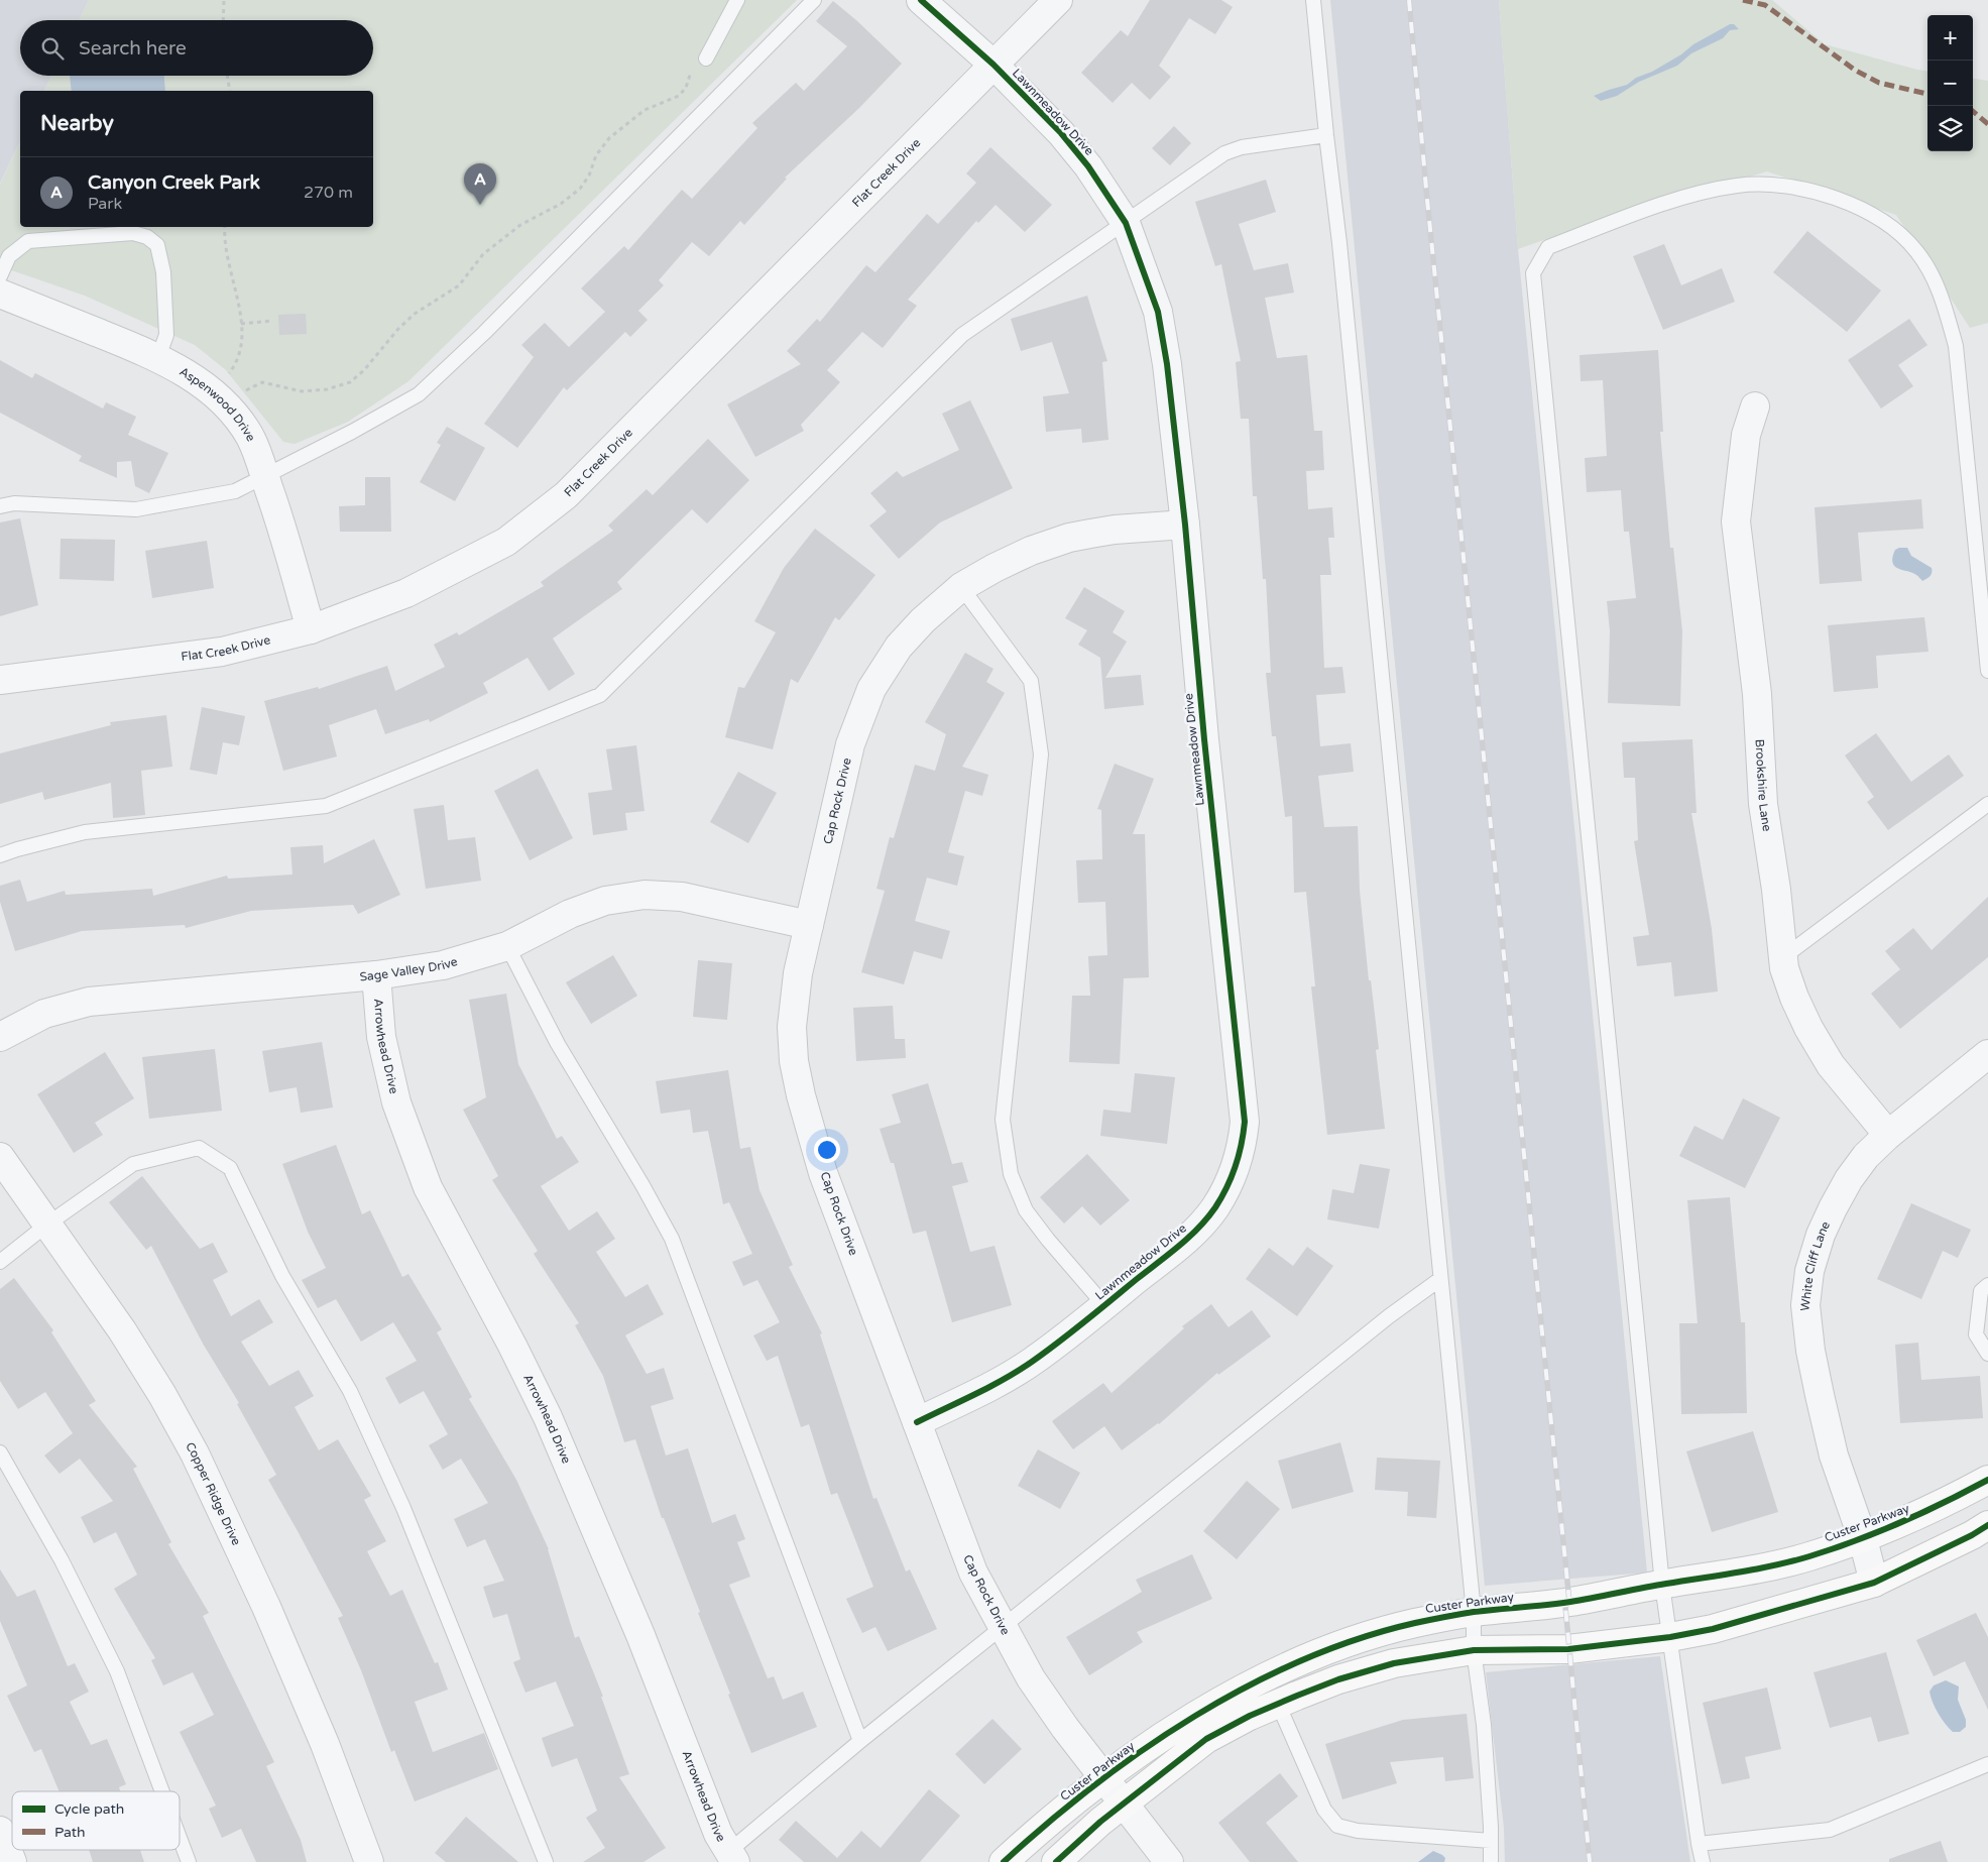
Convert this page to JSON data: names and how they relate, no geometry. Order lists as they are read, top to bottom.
{
  "streets": {
    "street": [
      "Lawnmeadow Drive",
      "Flat Creek Drive",
      "Aspenwood Drive",
      "Brookshire Lane",
      "Cap Rock Drive",
      "Sage Valley Drive",
      "Arrowhead Drive",
      "White Cliff Lane",
      "Copper Ridge Drive",
      "Custer Parkway"
    ]
  },
  "crossings": [
    ["Lawnmeadow Drive", "Flat Creek Drive"],
    ["Lawnmeadow Drive", "Cap Rock Drive"],
    ["Flat Creek Drive", "Aspenwood Drive"],
    ["Brookshire Lane", "White Cliff Lane"],
    ["Cap Rock Drive", "Sage Valley Drive"],
    ["Cap Rock Drive", "Custer Parkway"],
    ["Sage Valley Drive", "Arrowhead Drive"],
    ["White Cliff Lane", "Custer Parkway"]
  ],
  "legend": ["Cycle path", "Path"],
  "page": {
    "map_buttons": ["+", "−"],
    "search": "Search here",
    "heading": "Nearby",
    "list": [
      {
        "mark": "A",
        "name": "Canyon Creek Park",
        "note": "Park",
        "value": "270 m"
      }
    ],
    "pins": "A"
  }
}
